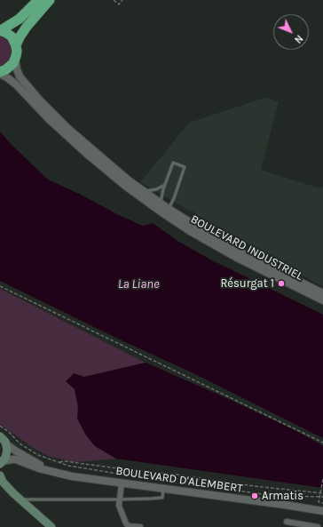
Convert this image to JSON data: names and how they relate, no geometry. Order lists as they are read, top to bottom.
{
  "streets": {
    "street": ["BOULEVARD INDUSTRIEL", "BOULEVARD D'ALEMBERT"]
  },
  "water": ["La Liane"],
  "places": ["Résurgat 1", "Armatis"],
  "north": "bottom right"
}
